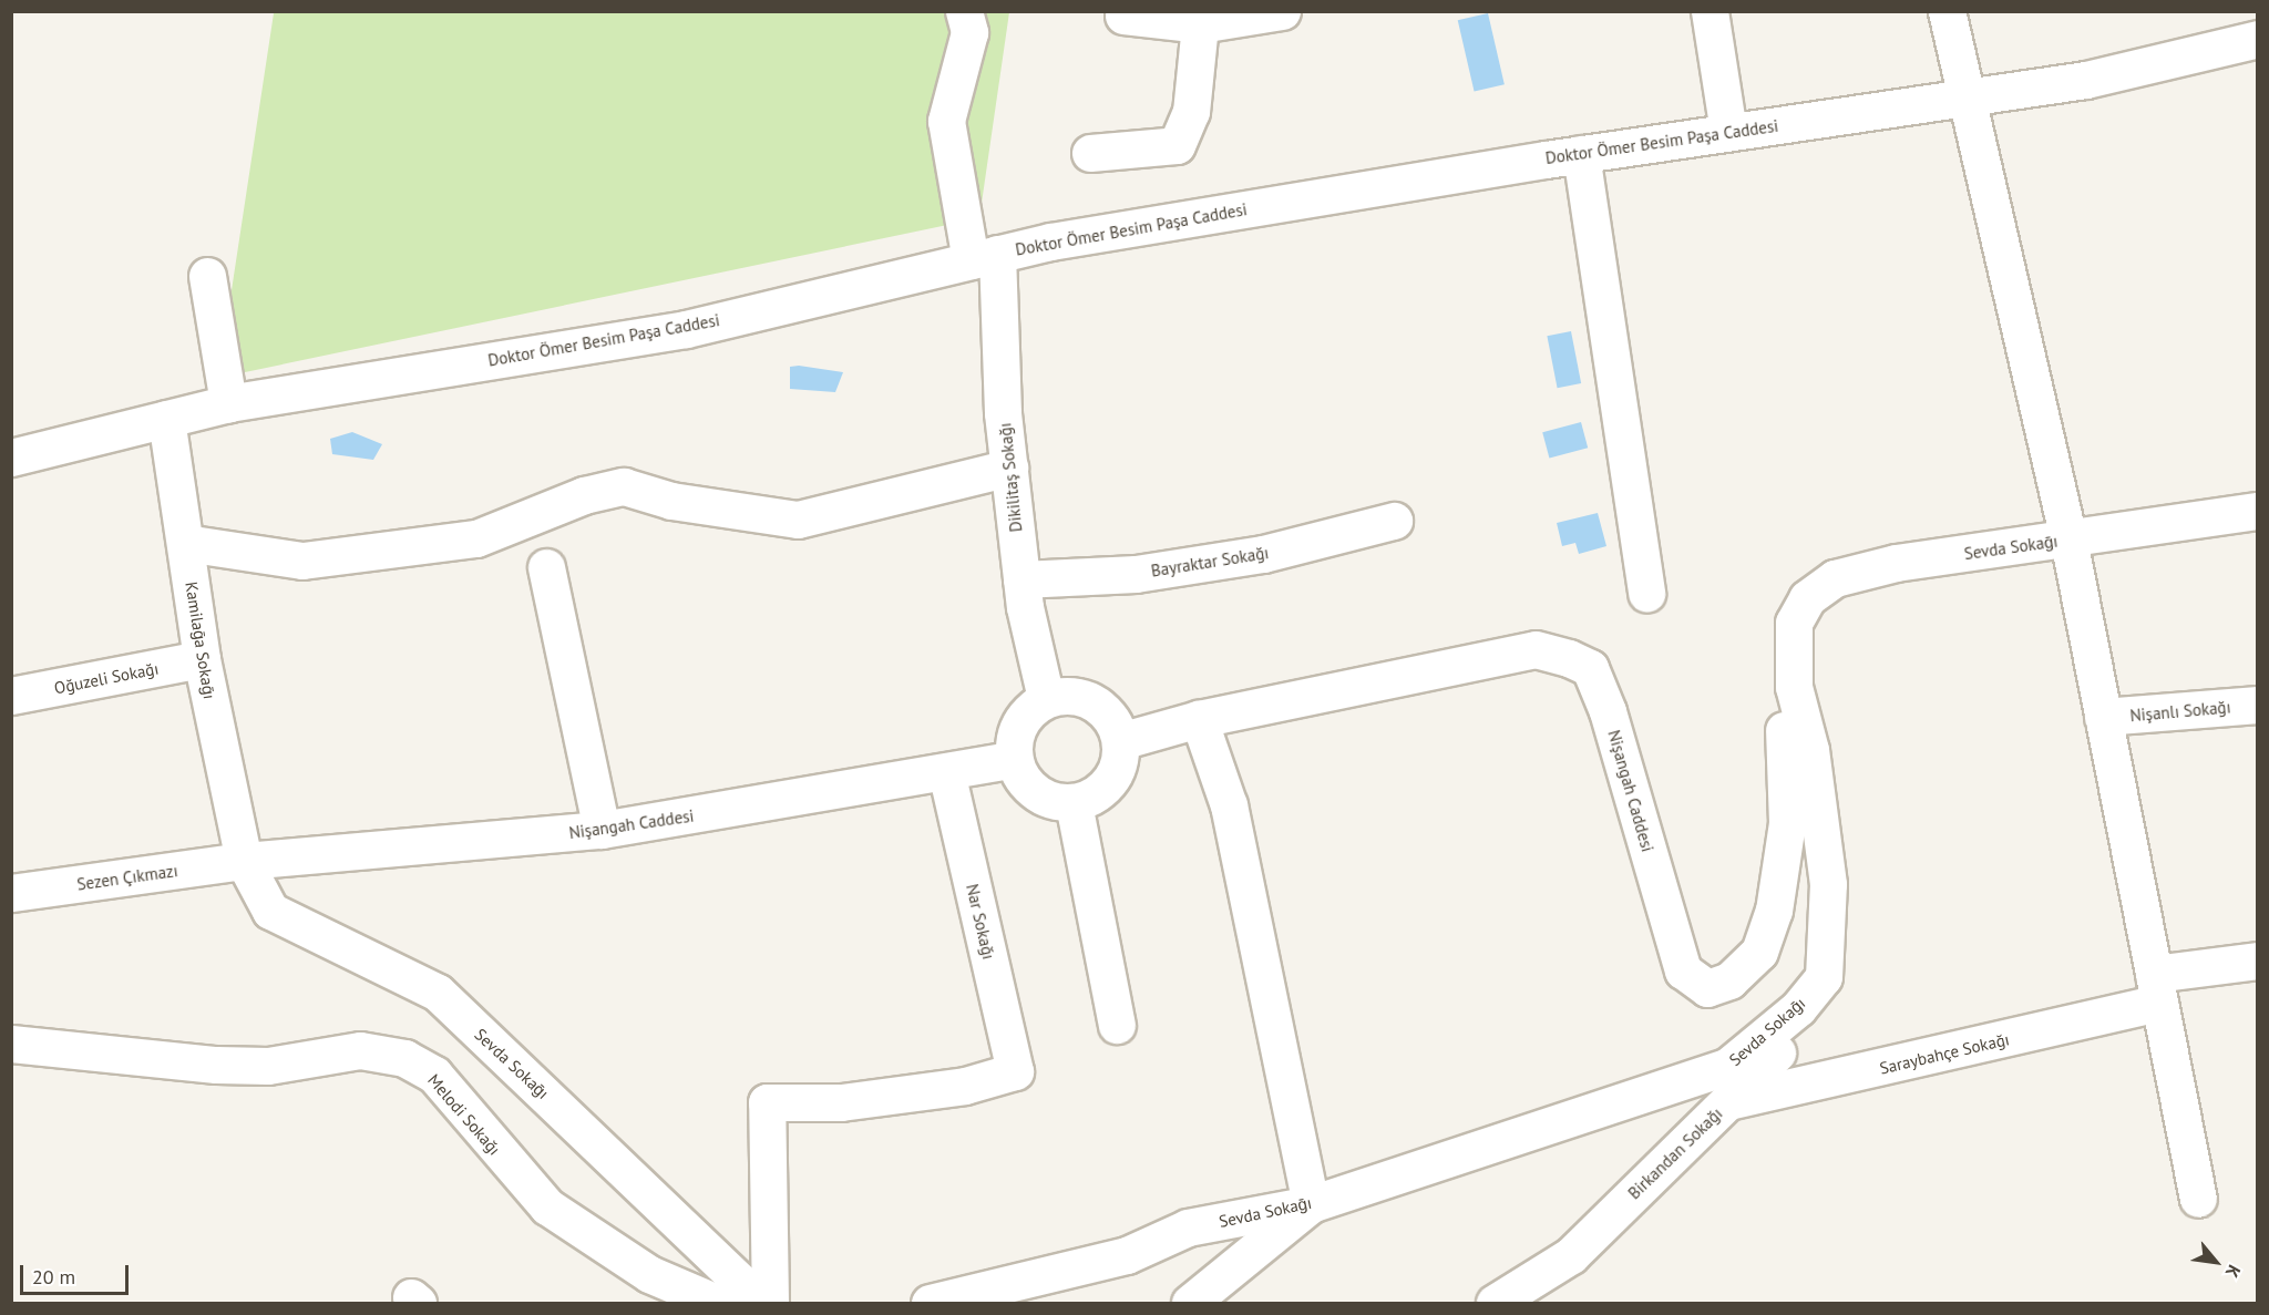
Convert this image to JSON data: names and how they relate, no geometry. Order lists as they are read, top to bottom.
{
  "streets": {
    "street": [
      "Doktor Ömer Besim Paşa Caddesi",
      "Dikilitaş Sokağı",
      "Sevda Sokaḡı",
      "Bayraktar Sokağı",
      "Kamilaḡa Sokaḡı",
      "Oğuzeli Sokağı",
      "Nişanlı Sokağı",
      "Nişangah Caddesi",
      "Sezen Çıkmazı",
      "Nar Sokağı",
      "Saraybahçe Sokağı",
      "Melodi Sokağı",
      "Birkandan Sokağı"
    ]
  },
  "crossings": [
    ["Doktor Ömer Besim Paşa Caddesi", "Dikilitaş Sokağı"],
    ["Doktor Ömer Besim Paşa Caddesi", "Kamilaḡa Sokaḡı"],
    ["Dikilitaş Sokağı", "Bayraktar Sokağı"],
    ["Dikilitaş Sokağı", "Nişangah Caddesi"],
    ["Sevda Sokaḡı", "Kamilaḡa Sokaḡı"],
    ["Sevda Sokaḡı", "Nişangah Caddesi"],
    ["Sevda Sokaḡı", "Sezen Çıkmazı"],
    ["Sevda Sokaḡı", "Birkandan Sokağı"],
    ["Kamilaḡa Sokaḡı", "Oğuzeli Sokağı"],
    ["Kamilaḡa Sokaḡı", "Nişangah Caddesi"],
    ["Kamilaḡa Sokaḡı", "Sezen Çıkmazı"],
    ["Nişangah Caddesi", "Sezen Çıkmazı"],
    ["Nişangah Caddesi", "Nar Sokağı"],
    ["Saraybahçe Sokağı", "Birkandan Sokağı"]
  ],
  "scale_bar": "20 m",
  "north": "bottom right"
}
